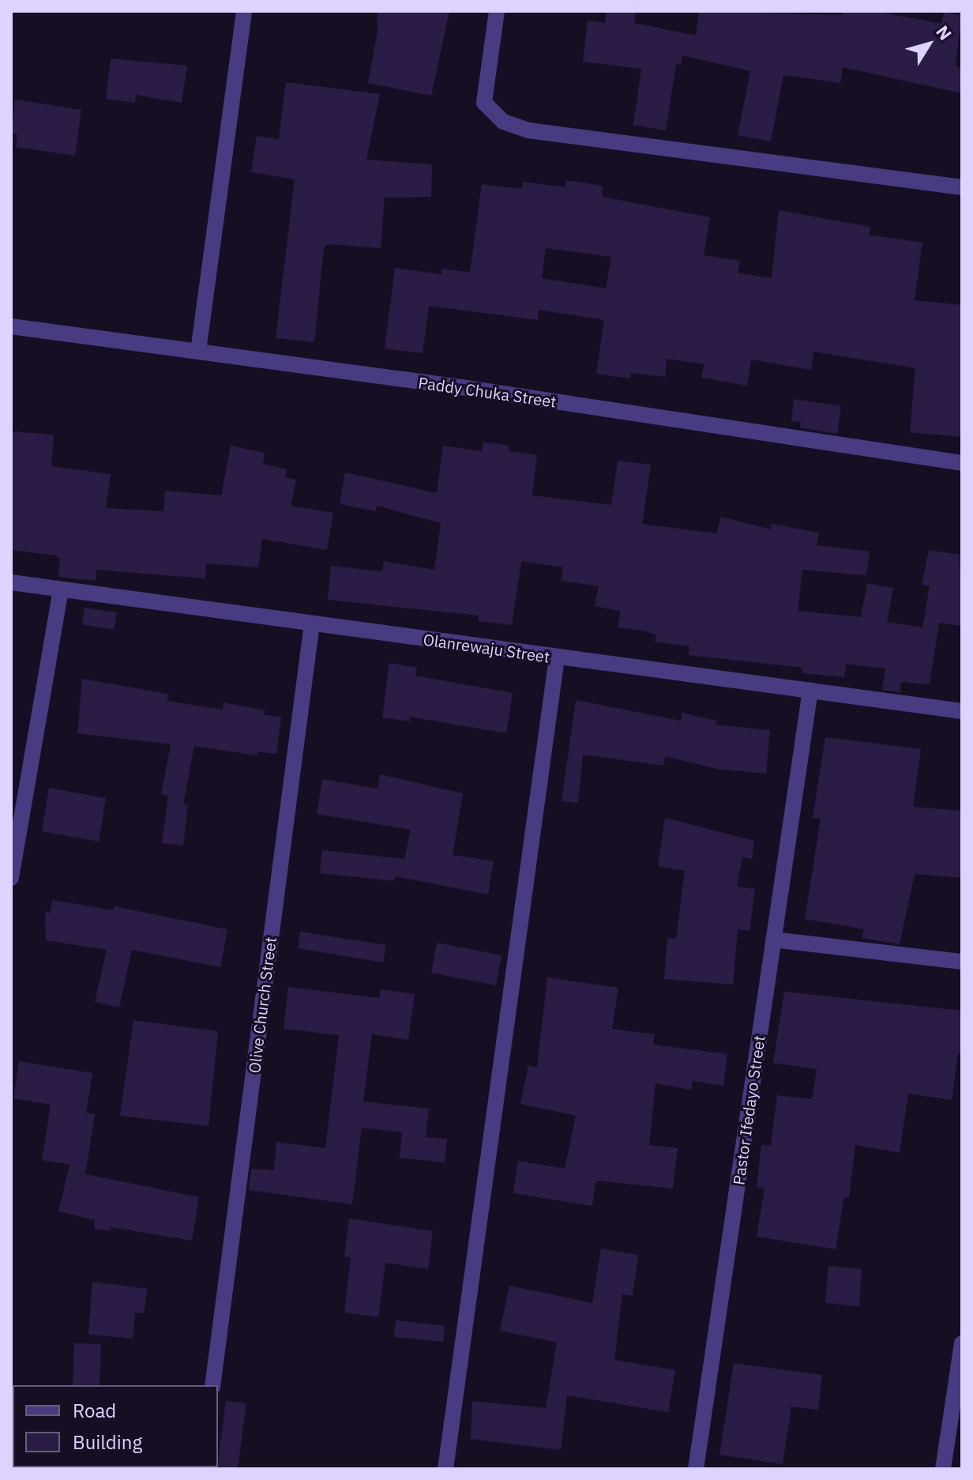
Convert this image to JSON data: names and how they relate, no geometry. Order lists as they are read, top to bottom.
{
  "streets": {
    "street": [
      "Paddy Chuka Street",
      "Olanrewaju Street",
      "Olive Church Street",
      "Pastor Ifedayo Street"
    ]
  },
  "crossings": [
    ["Olanrewaju Street", "Olive Church Street"],
    ["Olanrewaju Street", "Pastor Ifedayo Street"]
  ],
  "legend": ["Road", "Building"],
  "north": "top right"
}
